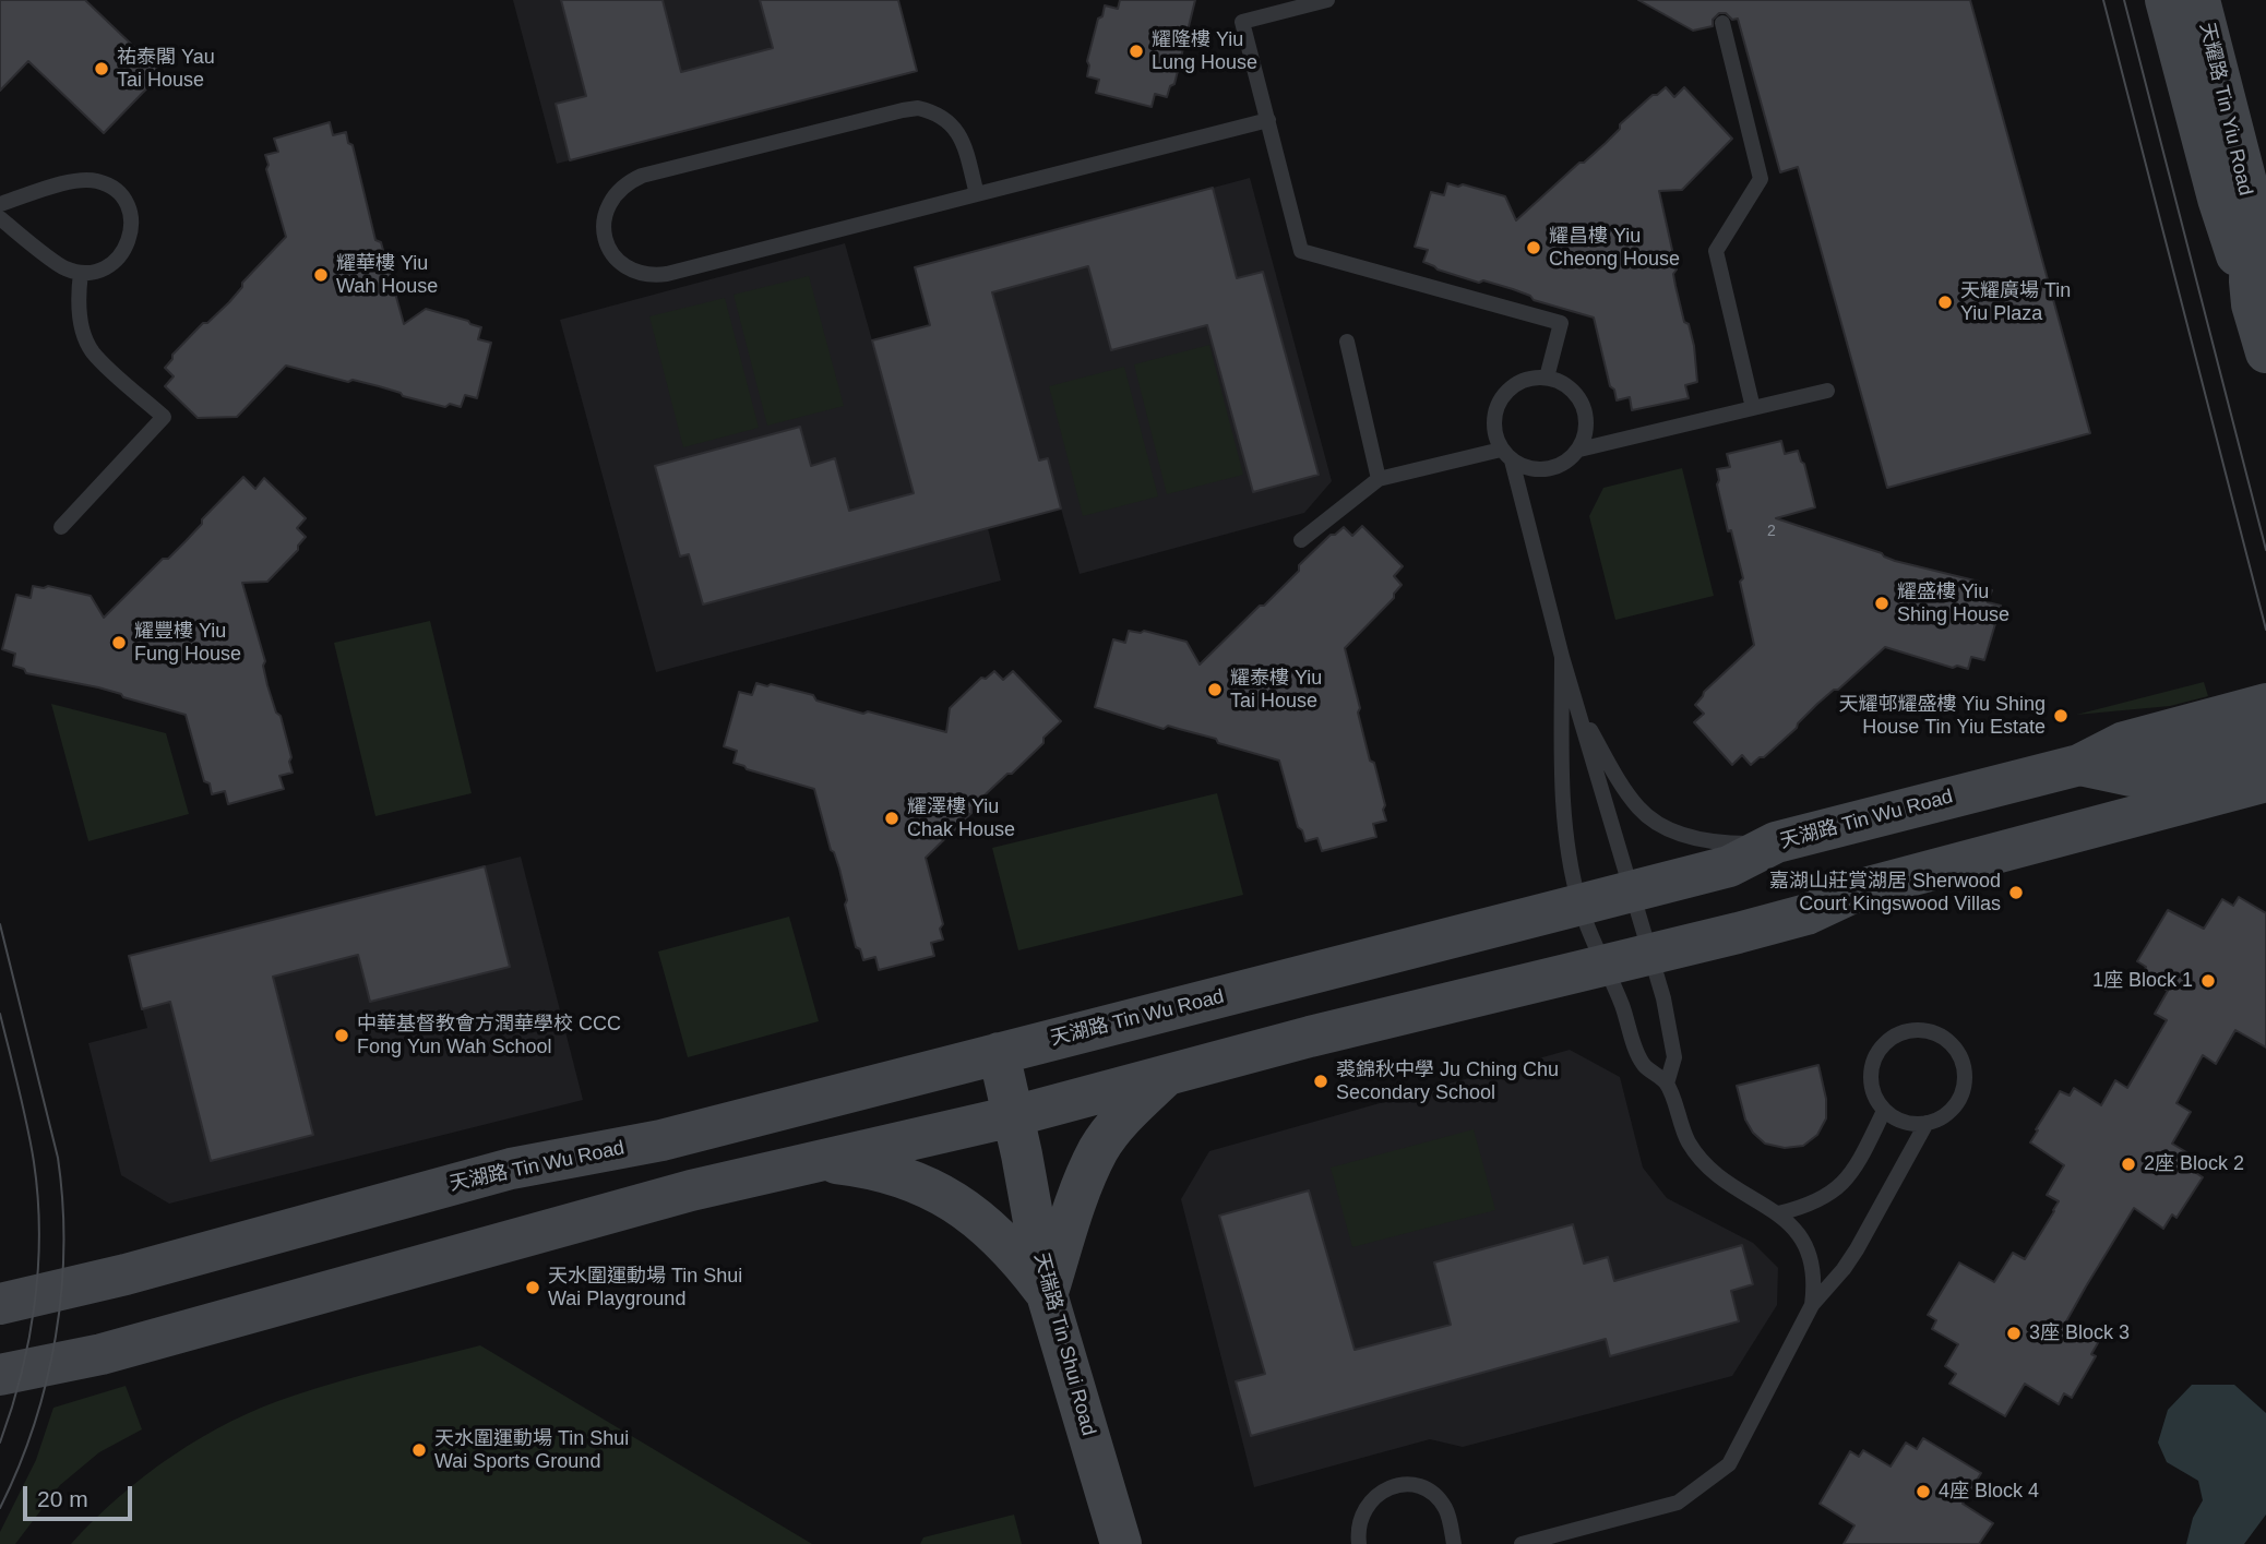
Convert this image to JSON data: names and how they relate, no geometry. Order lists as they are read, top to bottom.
{
  "streets": {
    "main road": ["天耀路 Tin Yiu Road", "天湖路 Tin Wu Road", "天瑞路 Tin Shui Road"]
  },
  "crossings": [
    ["天湖路 Tin Wu Road", "天瑞路 Tin Shui Road"]
  ],
  "places": [
    "耀隆樓 Yiu Lung House",
    "祐泰閣 Yau Tai House",
    "耀昌樓 Yiu Cheong House",
    "耀華樓 Yiu Wah House",
    "天耀廣場 Tin Yiu Plaza",
    "耀盛樓 Yiu Shing House",
    "耀豐樓 Yiu Fung House",
    "耀泰樓 Yiu Tai House",
    "天耀邨耀盛樓 Yiu Shing House Tin Yiu Estate",
    "耀澤樓 Yiu Chak House",
    "嘉湖山莊賞湖居 Sherwood Court Kingswood Villas",
    "1座 Block 1",
    "中華基督教會方潤華學校 CCC Fong Yun Wah School",
    "裘錦秋中學 Ju Ching Chu Secondary School",
    "2座 Block 2",
    "天水圍運動場 Tin Shui Wai Playground",
    "3座 Block 3",
    "天水圍運動場 Tin Shui Wai Sports Ground",
    "4座 Block 4"
  ],
  "house_numbers": ["2"],
  "scale_bar": "20 m"
}
